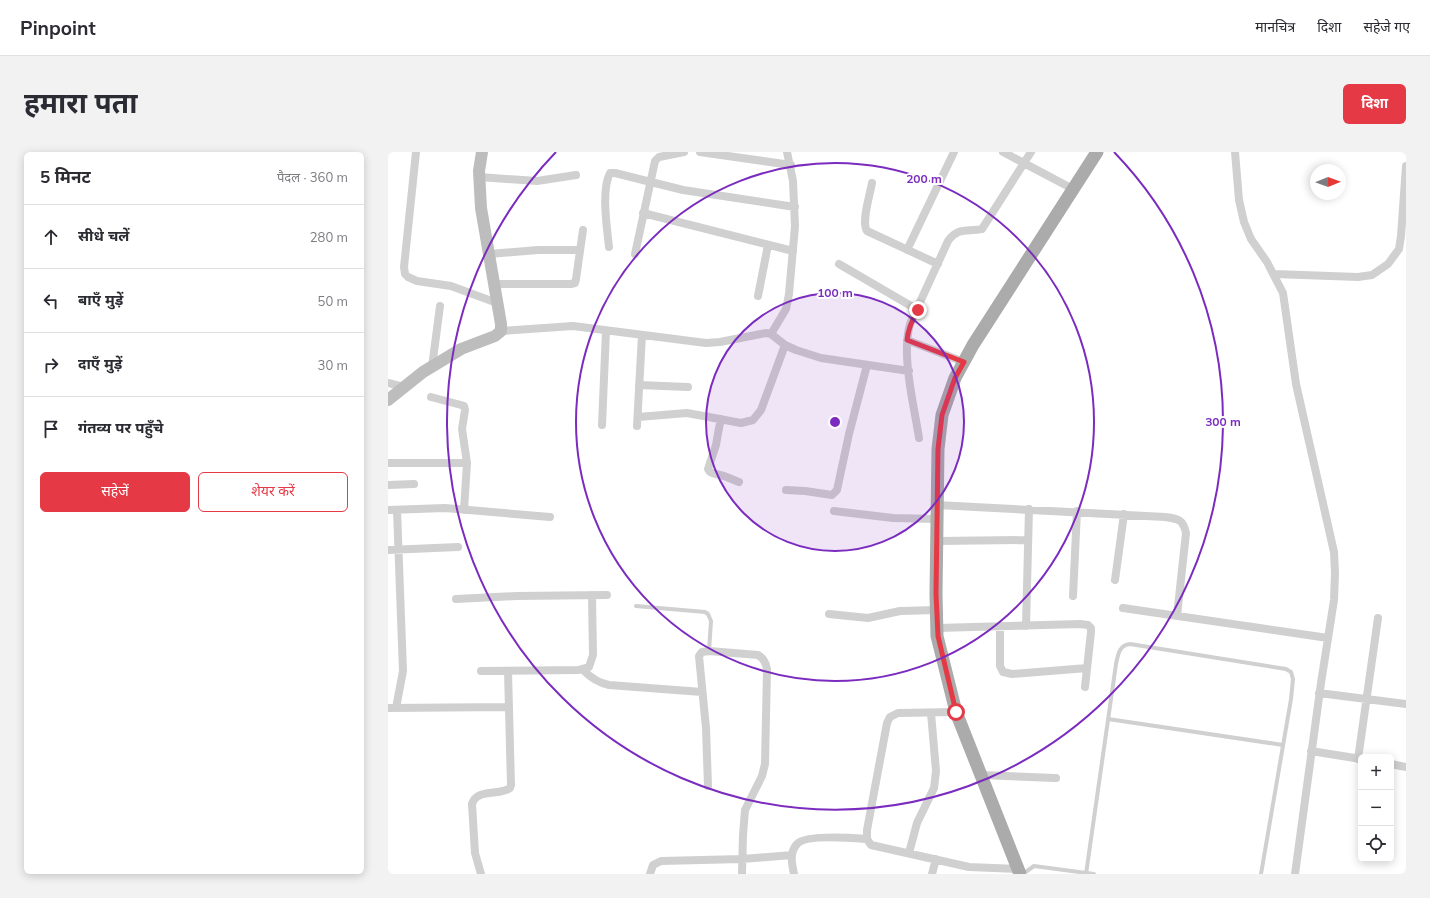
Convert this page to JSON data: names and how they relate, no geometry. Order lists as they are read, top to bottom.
{
  "north": "right",
  "page": {
    "header": "Pinpoint",
    "nav": ["मानचित्र", "दिशा", "सहेजे गए"],
    "buttons": [
      "दिशा",
      ["सहेजें", "शेयर करें"]
    ],
    "title": "हमारा पता",
    "heading": ["5 मिनट", "पैदल · 360 m"],
    "list": [
      ["सीधे चलें", "280 m"],
      ["बाएँ मुड़ें", "50 m"],
      ["दाएँ मुड़ें", "30 m"],
      "गंतव्य पर पहुँचे"
    ],
    "map_buttons": ["+", "−"]
  },
  "rings": ["200 m", "100 m", "300 m"]
}
